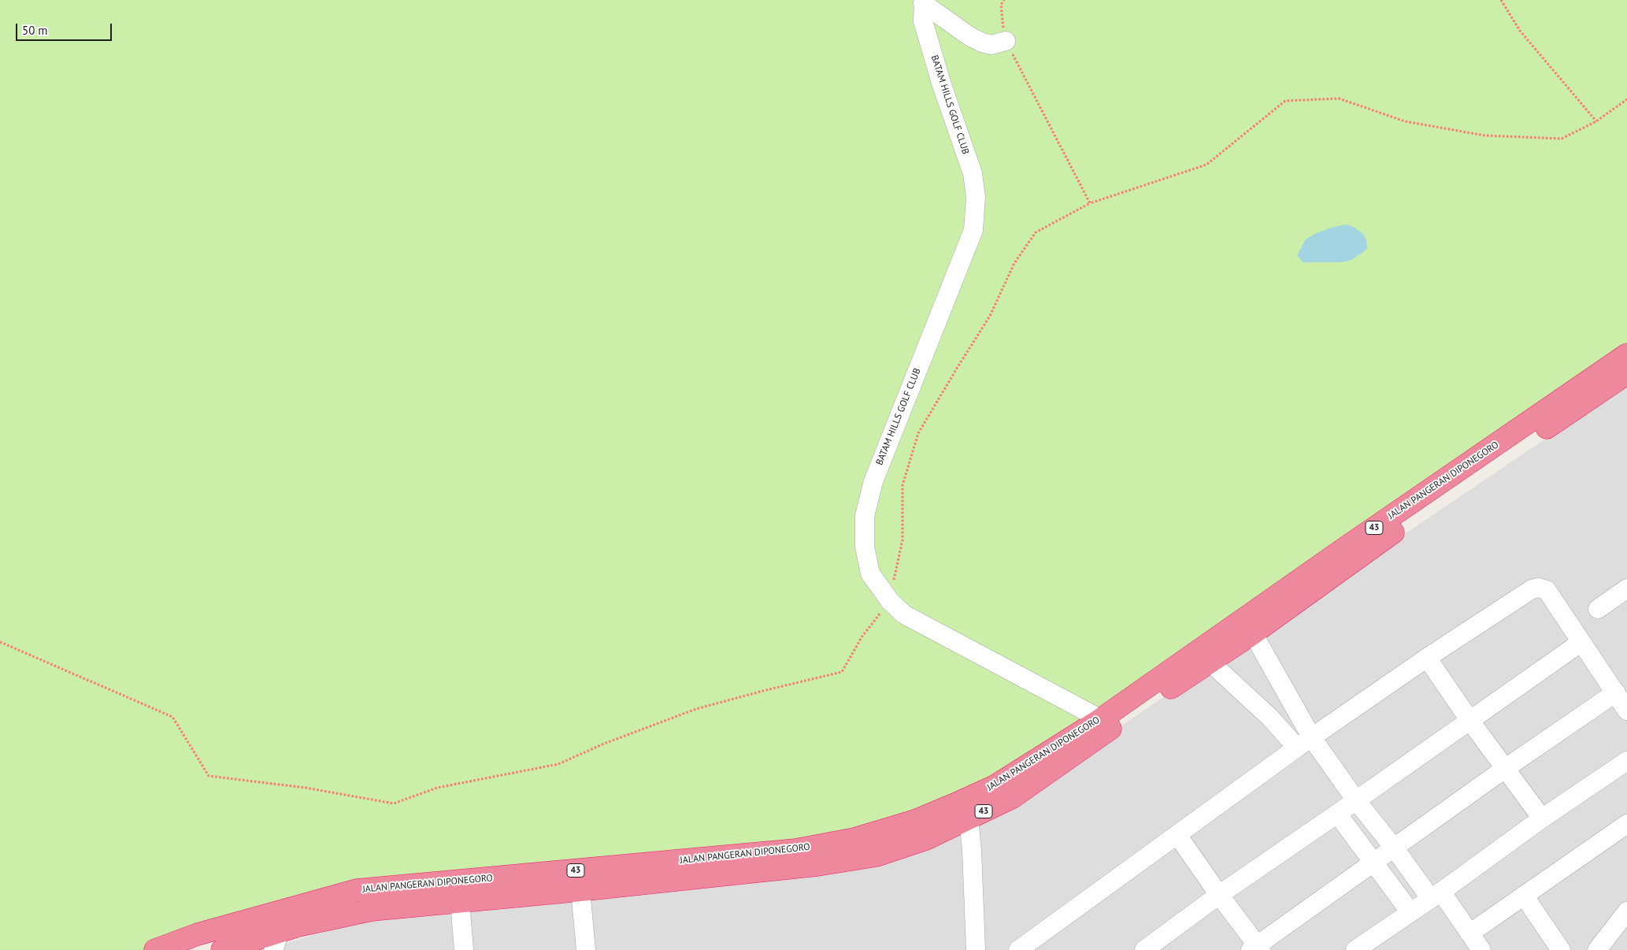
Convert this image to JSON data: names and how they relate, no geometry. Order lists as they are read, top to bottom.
{
  "streets": {
    "highway": ["JALAN PANGERAN DIPONEGORO", "43"],
    "street": ["BATAM HILLS GOLF CLUB"]
  },
  "crossings": [
    ["BATAM HILLS GOLF CLUB", "JALAN PANGERAN DIPONEGORO"]
  ],
  "scale_bar": "50 m"
}
